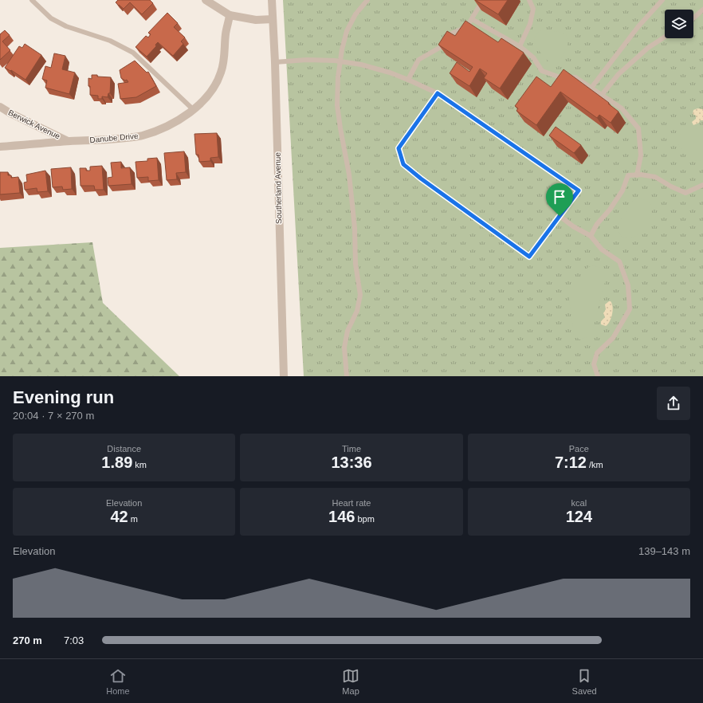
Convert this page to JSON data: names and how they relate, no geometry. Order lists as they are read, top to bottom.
{
  "streets": {
    "street": ["Berwick Avenue", "Danube Drive", "Southerland Avenue"]
  },
  "crossings": [
    ["Berwick Avenue", "Danube Drive"]
  ],
  "page": {
    "heading": ["Evening run", "20:04 · 7 × 270 m"],
    "stats": [
      ["Distance", "1.89 km"],
      ["Time", "13:36"],
      ["Pace", "7:12 /km"],
      ["Elevation", "42 m"],
      ["Heart rate", "146 bpm"],
      ["kcal", "124"]
    ],
    "chart": ["Elevation", "139–143 m"],
    "list": [
      {
        "name": "270 m",
        "note": "7:03"
      }
    ],
    "tabs": ["Home", "Map", "Saved"]
  }
}
